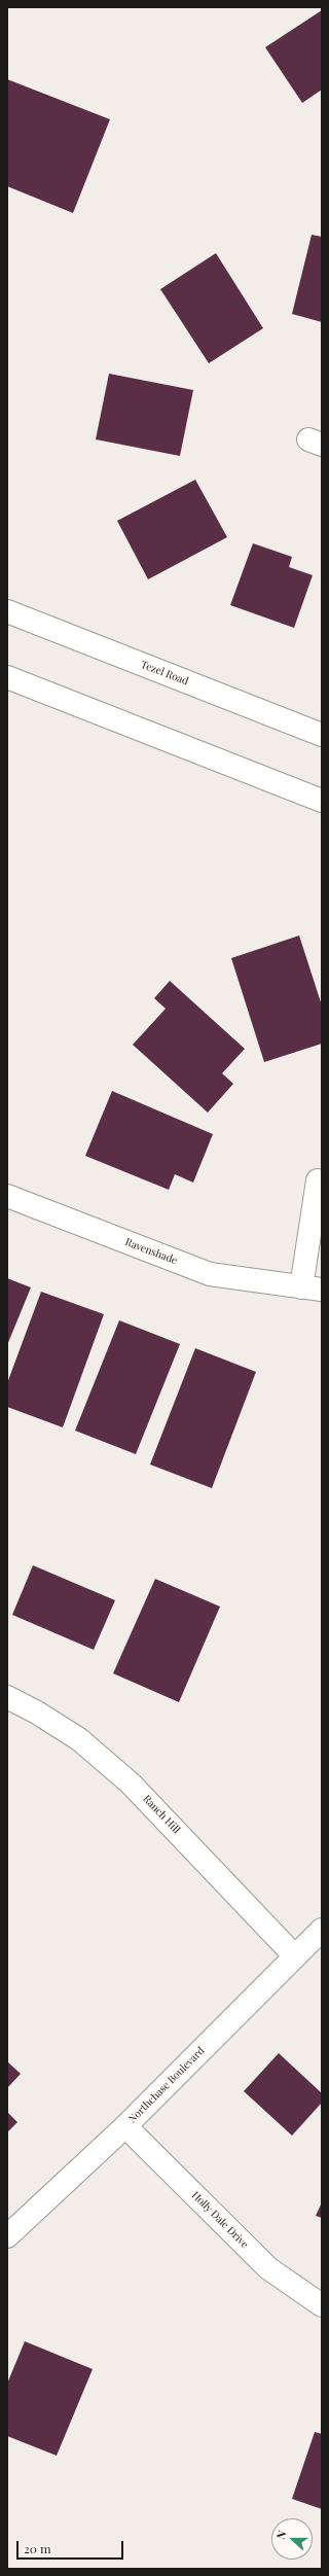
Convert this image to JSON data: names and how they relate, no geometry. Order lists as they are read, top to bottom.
{
  "streets": {
    "street": [
      "Tezel Road",
      "Ravenshade",
      "Ranch Hill",
      "Northchase Boulevard",
      "Holly Dale Drive"
    ]
  },
  "crossings": [
    ["Ranch Hill", "Northchase Boulevard"],
    ["Northchase Boulevard", "Holly Dale Drive"]
  ],
  "scale_bar": "20 m",
  "north": "left"
}
